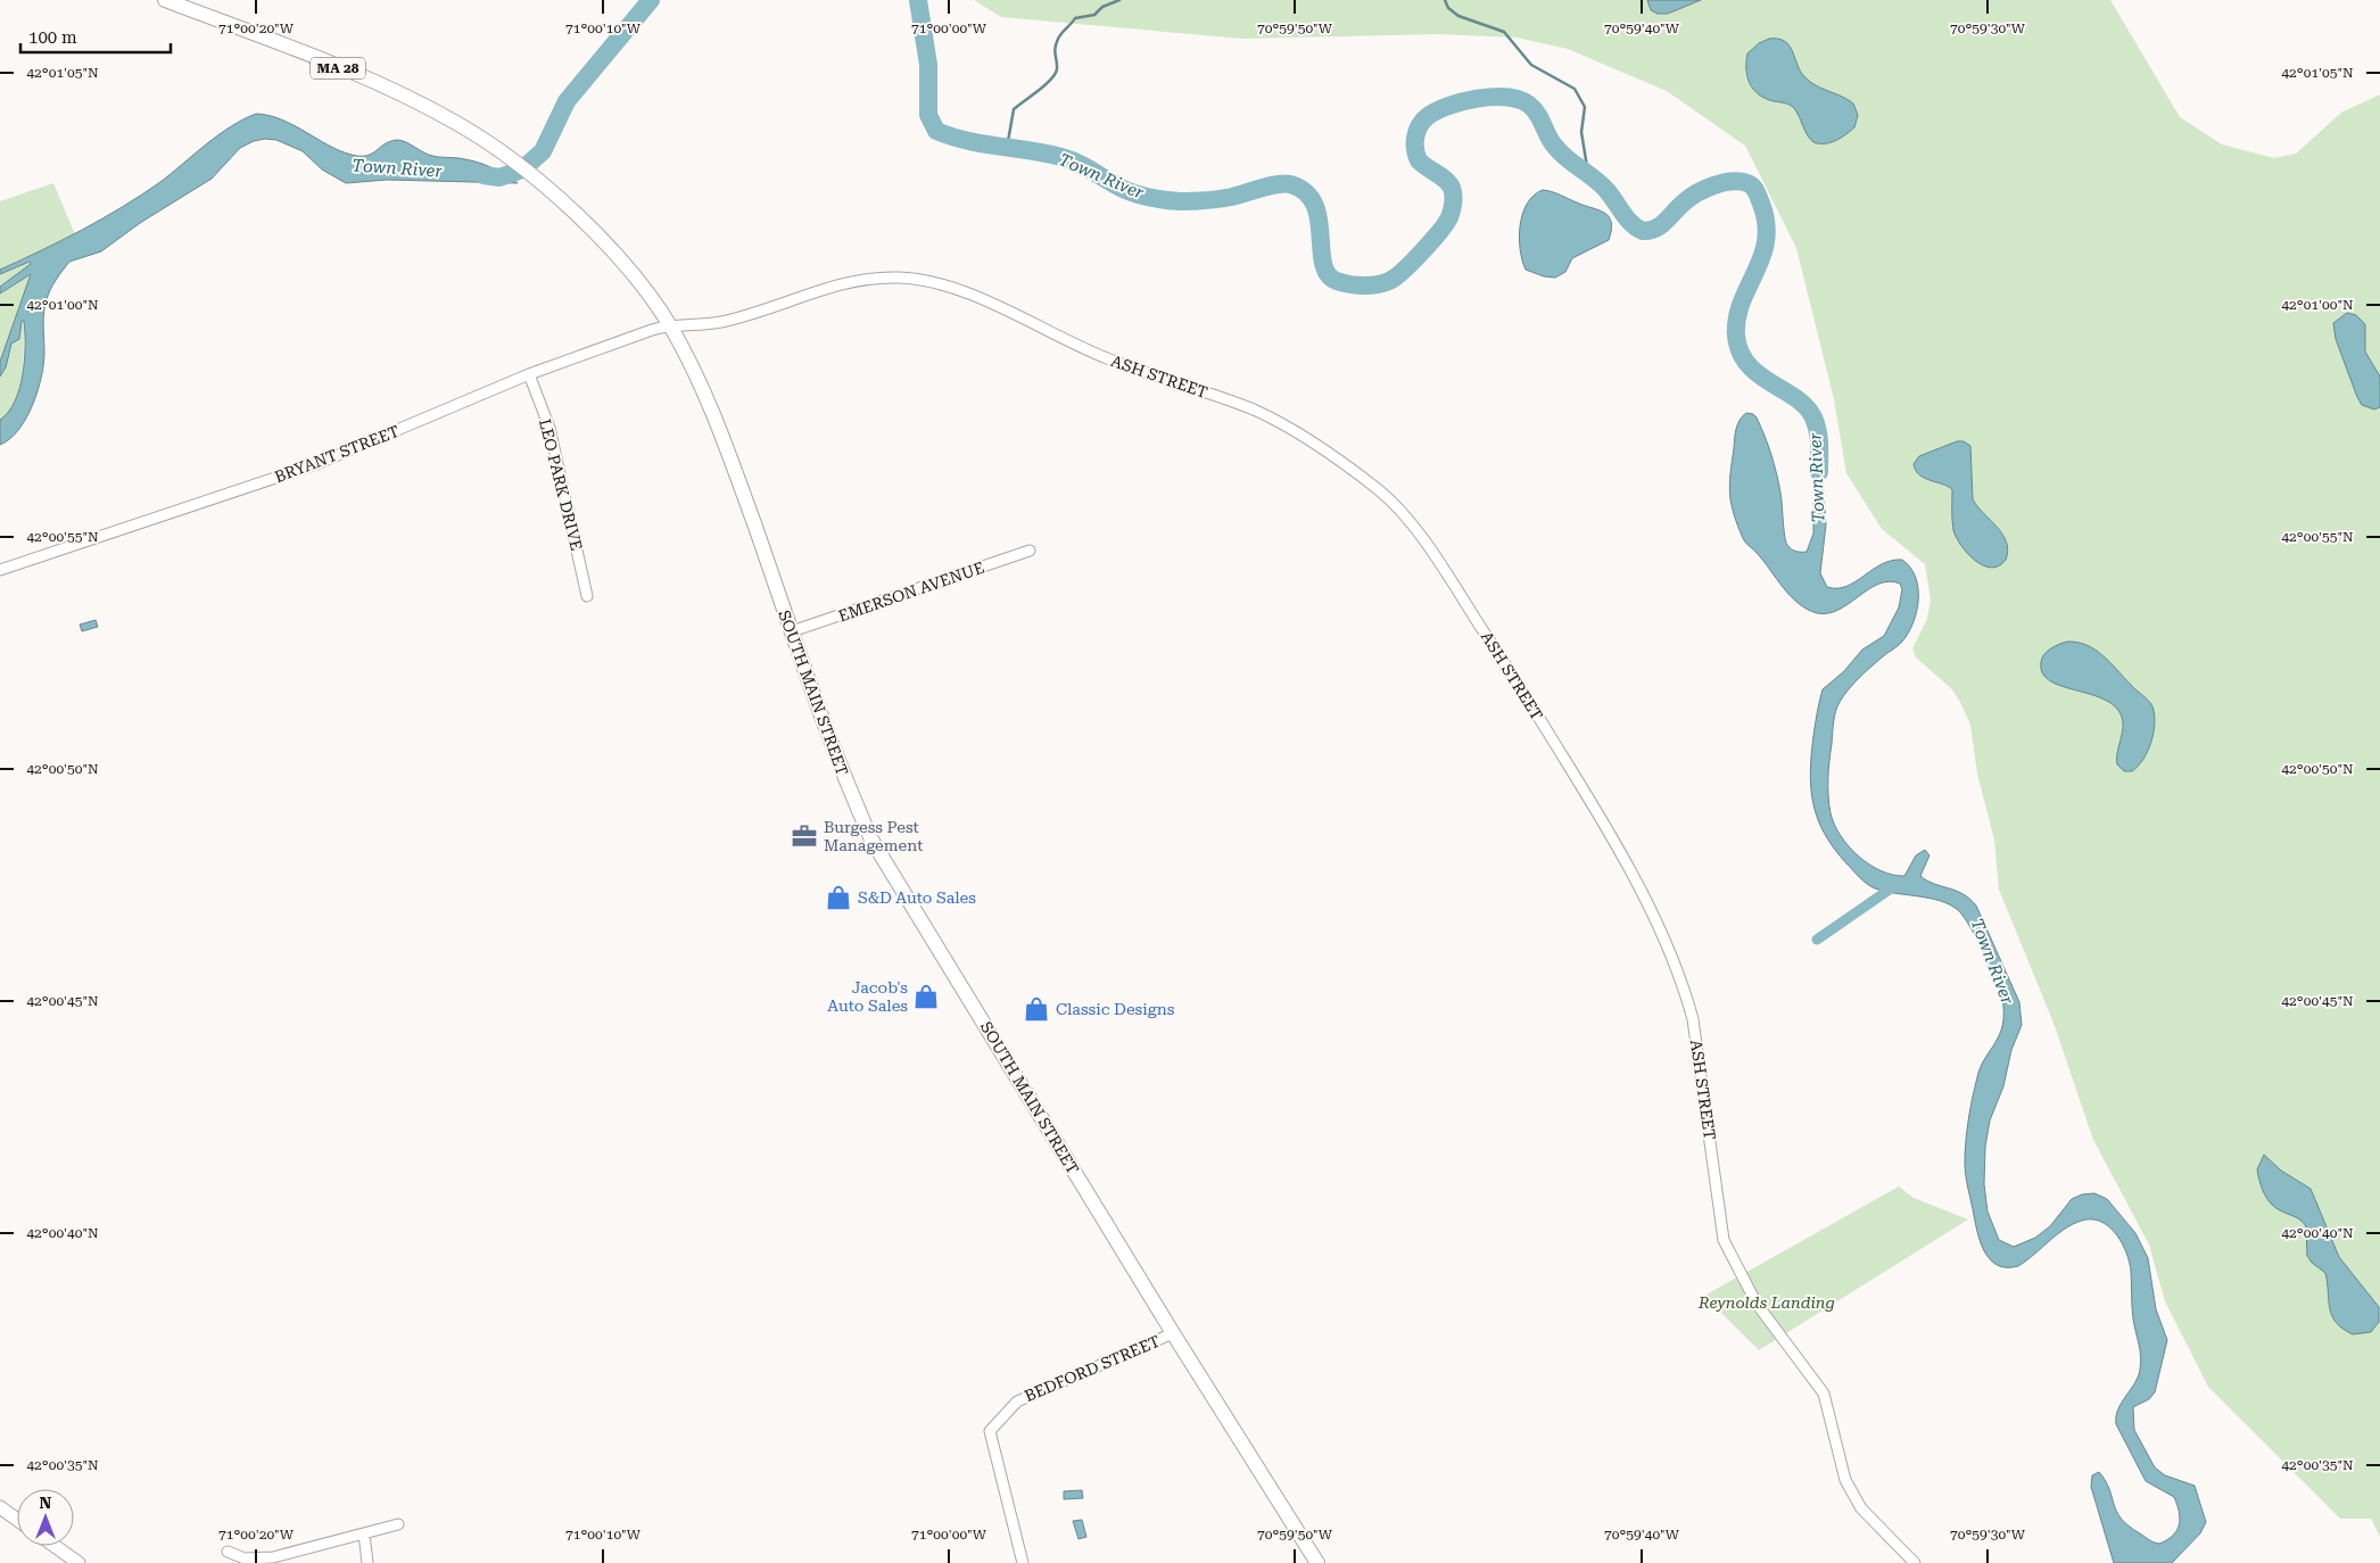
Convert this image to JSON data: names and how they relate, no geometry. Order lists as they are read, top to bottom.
{
  "streets": {
    "main road": ["MA 28", "SOUTH MAIN STREET"],
    "street": [
      "ASH STREET",
      "BRYANT STREET",
      "LEO PARK DRIVE",
      "EMERSON AVENUE",
      "BEDFORD STREET"
    ]
  },
  "crossings": [
    ["ASH STREET", "BRYANT STREET"],
    ["ASH STREET", "SOUTH MAIN STREET"],
    ["BRYANT STREET", "LEO PARK DRIVE"],
    ["BRYANT STREET", "SOUTH MAIN STREET"],
    ["EMERSON AVENUE", "SOUTH MAIN STREET"],
    ["SOUTH MAIN STREET", "BEDFORD STREET"]
  ],
  "water": ["Town River"],
  "parks": ["Reynolds Landing"],
  "places": {
    "office": ["Burgess Pest Management"],
    "shop": ["S&D Auto Sales", "Jacob's Auto Sales", "Classic Designs"]
  },
  "scale_bar": "100 m",
  "north": "top",
  "coordinates": [
    "71°00'20\"W",
    "71°00'10\"W",
    "71°00'00\"W",
    "70°59'50\"W",
    "70°59'40\"W",
    "70°59'30\"W",
    "42°01'05\"N",
    "42°01'00\"N",
    "42°00'55\"N",
    "42°00'50\"N",
    "42°00'45\"N",
    "42°00'40\"N",
    "42°00'35\"N"
  ]
}
